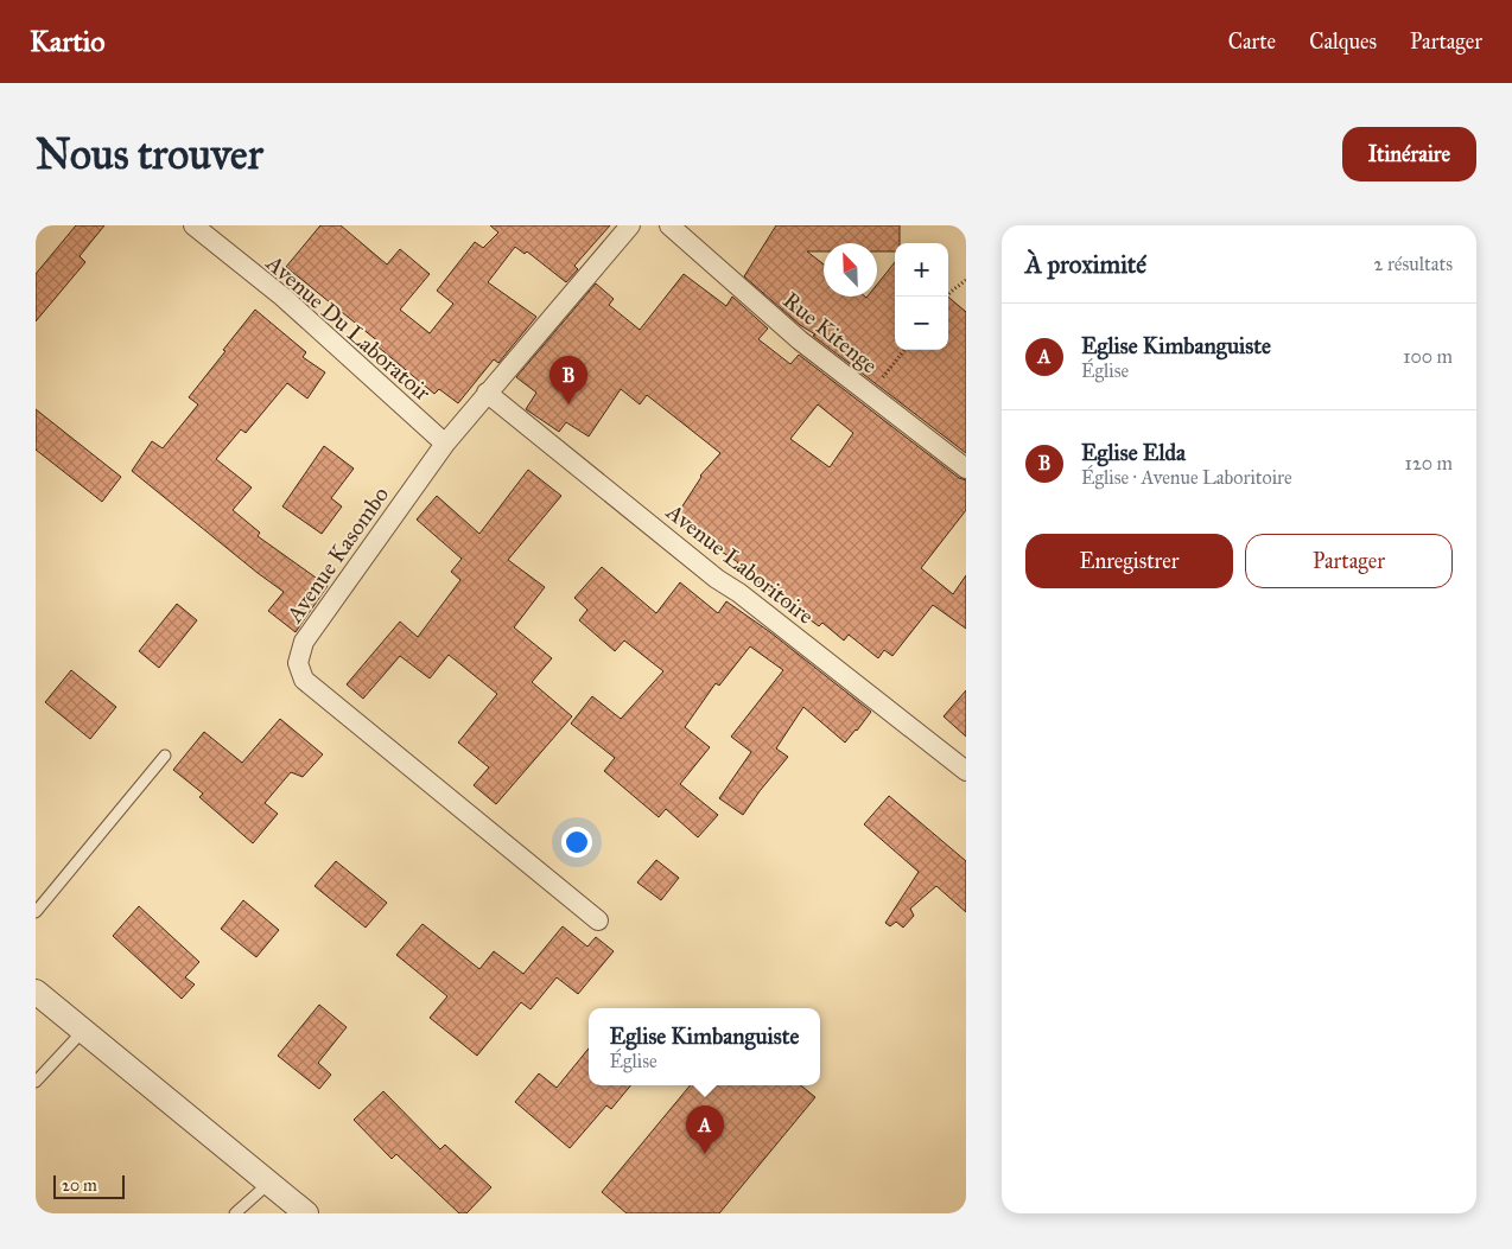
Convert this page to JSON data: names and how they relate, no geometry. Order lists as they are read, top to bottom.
{
  "streets": {
    "street": [
      "Avenue Du Laboratoir",
      "Rue Kitenge",
      "Avenue Kasombo",
      "Avenue Laboritoire"
    ]
  },
  "crossings": [
    ["Avenue Du Laboratoir", "Avenue Kasombo"],
    ["Avenue Kasombo", "Avenue Laboritoire"]
  ],
  "scale_bar": "20 m",
  "north": "top left",
  "page": {
    "header": "Kartio",
    "nav": ["Carte", "Calques", "Partager"],
    "buttons": [
      "Itinéraire",
      ["Enregistrer", "Partager"]
    ],
    "title": "Nous trouver",
    "heading": ["À proximité", "2 résultats"],
    "map_buttons": ["+", "−"],
    "list": [
      {
        "mark": "A",
        "name": "Eglise Kimbanguiste",
        "note": "Église",
        "value": "100 m"
      },
      {
        "mark": "B",
        "name": "Eglise Elda",
        "note": "Église · Avenue Laboritoire",
        "value": "120 m"
      }
    ],
    "pins": ["B", "A"],
    "popup": ["Eglise Kimbanguiste", "Église"],
    "scale": "20 m"
  }
}
